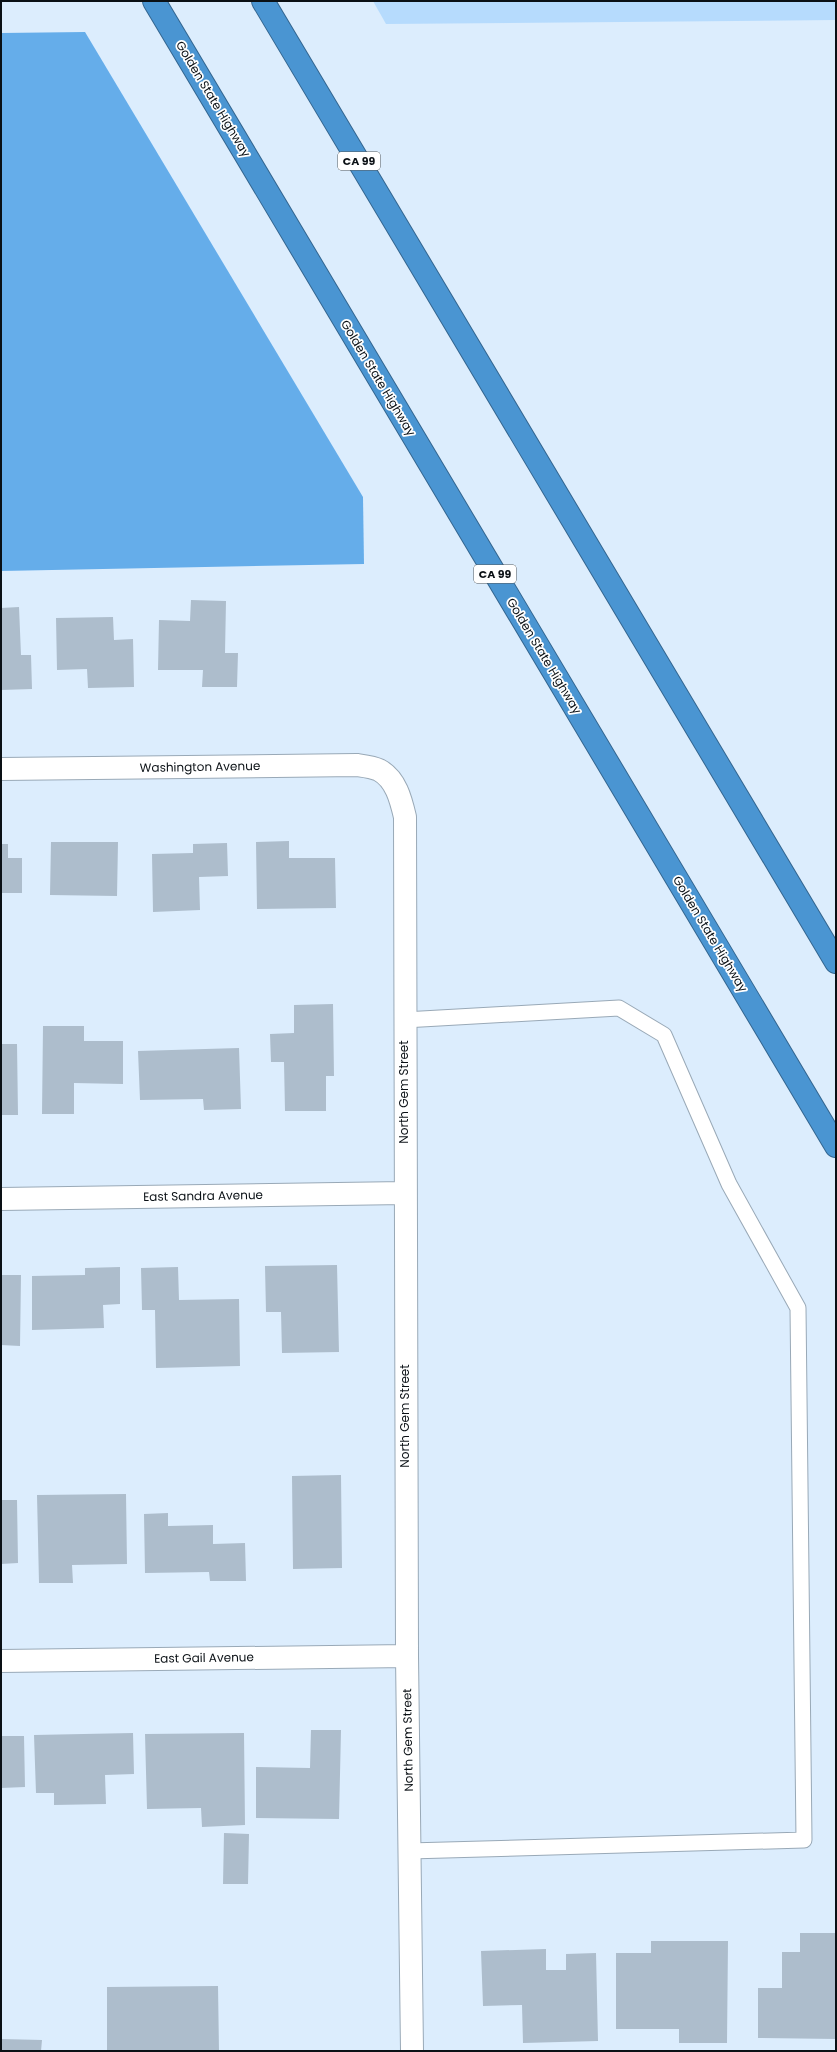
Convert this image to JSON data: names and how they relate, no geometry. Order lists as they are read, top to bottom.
{
  "streets": {
    "highway": ["Golden State Highway", "CA 99"],
    "street": [
      "Washington Avenue",
      "North Gem Street",
      "East Sandra Avenue",
      "East Gail Avenue"
    ]
  },
  "crossings": [
    ["Washington Avenue", "North Gem Street"],
    ["North Gem Street", "East Sandra Avenue"],
    ["North Gem Street", "East Gail Avenue"]
  ]
}
